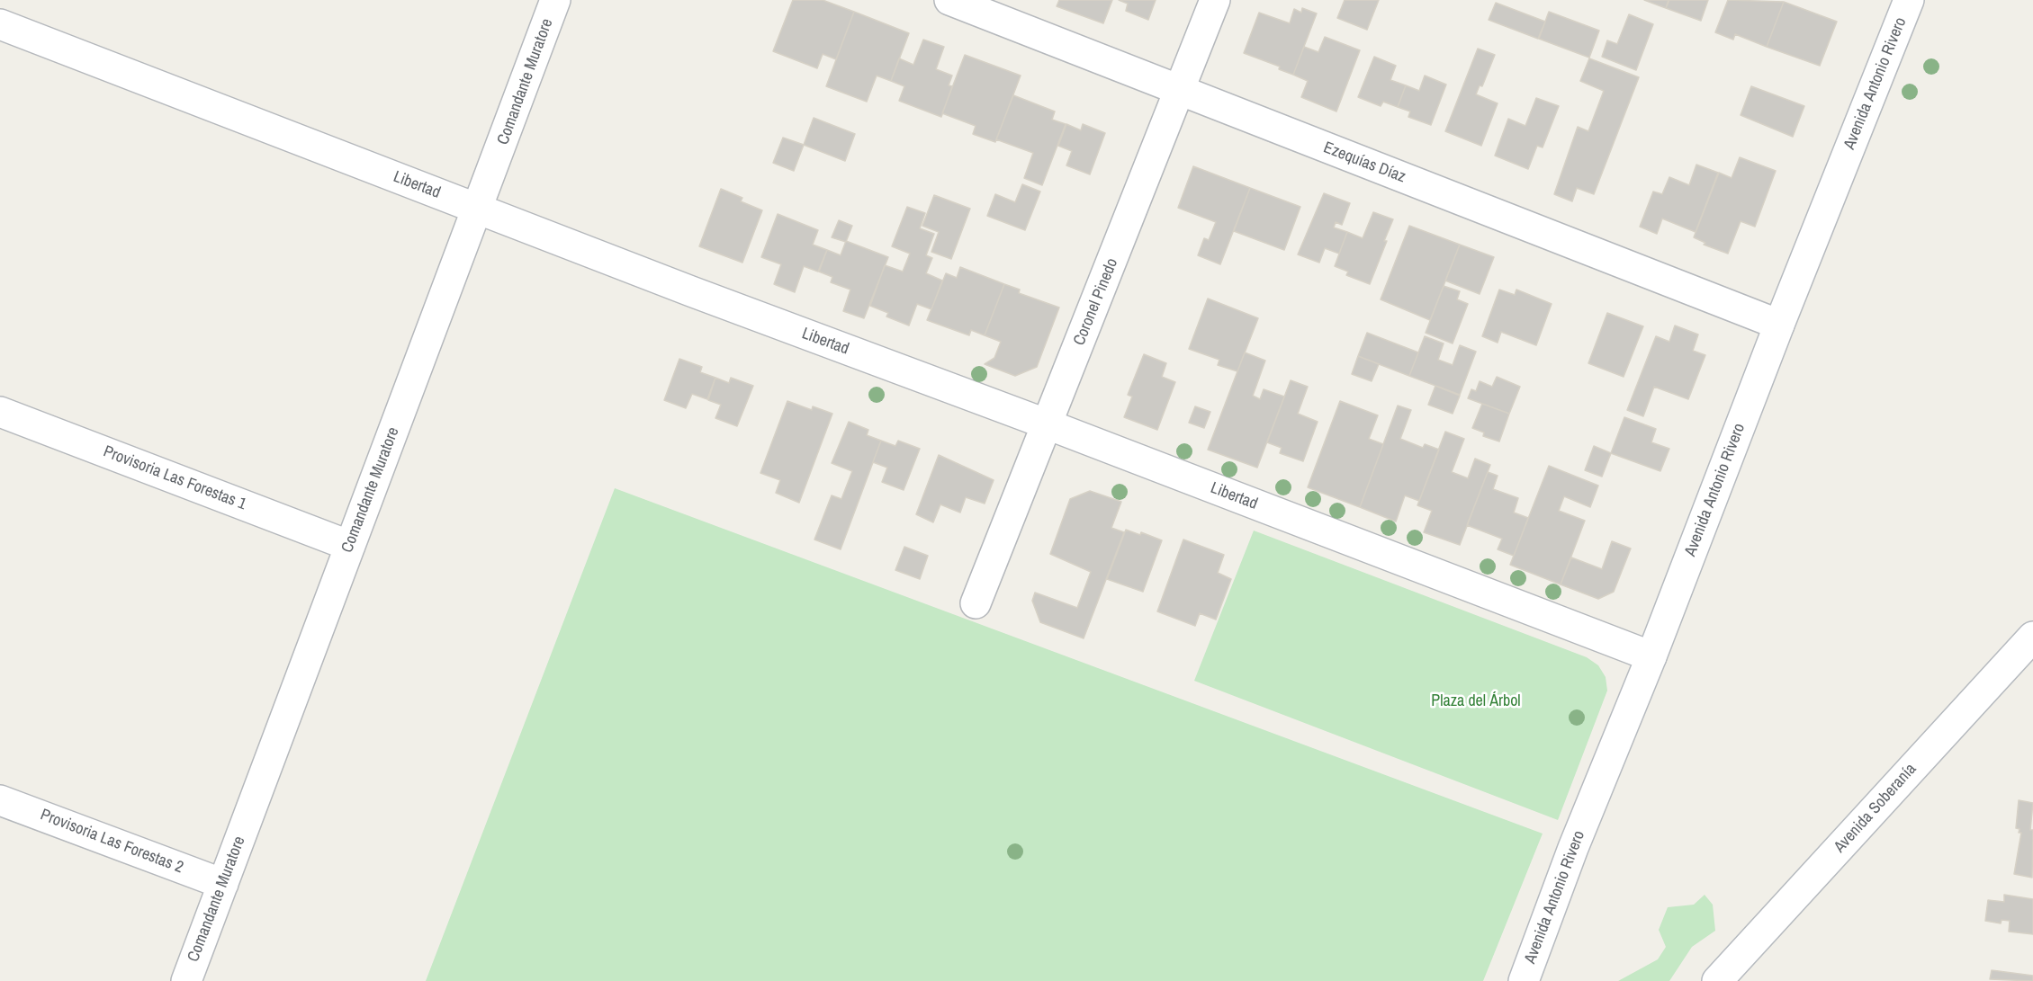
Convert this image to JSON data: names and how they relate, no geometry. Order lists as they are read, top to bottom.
{
  "streets": {
    "street": [
      "Comandante Muratore",
      "Avenida Antonio Rivero",
      "Ezequías Díaz",
      "Libertad",
      "Coronel Pinedo",
      "Provisoria Las Forestas 1",
      "Avenida Soberanía",
      "Provisoria Las Forestas 2"
    ]
  },
  "crossings": [
    ["Comandante Muratore", "Libertad"],
    ["Comandante Muratore", "Provisoria Las Forestas 1"],
    ["Comandante Muratore", "Provisoria Las Forestas 2"],
    ["Avenida Antonio Rivero", "Ezequías Díaz"],
    ["Avenida Antonio Rivero", "Libertad"],
    ["Ezequías Díaz", "Coronel Pinedo"],
    ["Libertad", "Coronel Pinedo"]
  ],
  "parks": ["Plaza del Árbol"]
}
